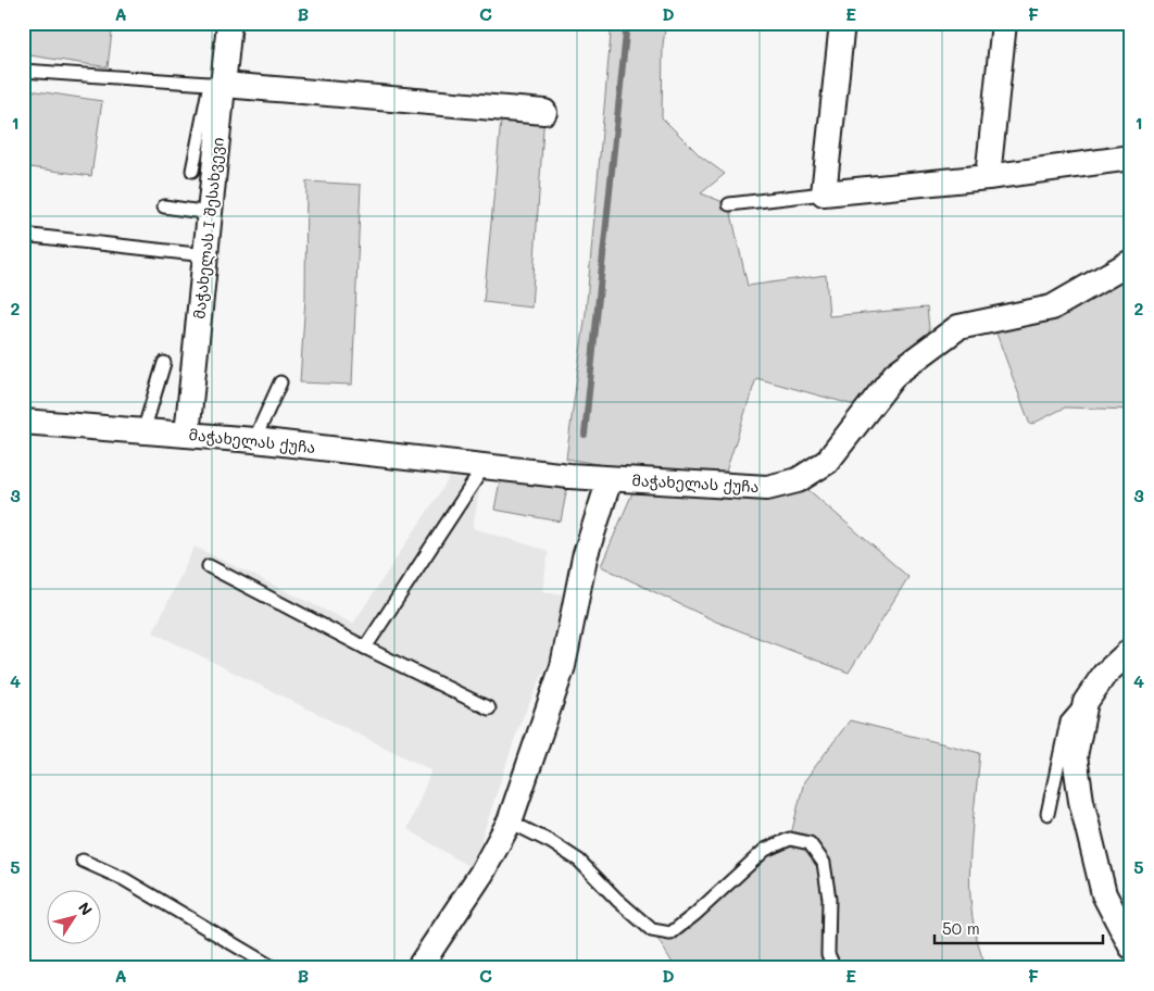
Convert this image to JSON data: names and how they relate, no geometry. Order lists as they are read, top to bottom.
{
  "streets": {
    "street": ["მაჭახელას I შესახვევი", "მაჭახელას ქუჩა"]
  },
  "crossings": [
    ["მაჭახელას I შესახვევი", "მაჭახელას ქუჩა"]
  ],
  "scale_bar": "50 m",
  "north": "top right",
  "grid": {
    "columns": [
      "A",
      "B",
      "C",
      "D",
      "E",
      "F"
    ],
    "rows": [
      "1",
      "2",
      "3",
      "4",
      "5"
    ]
  }
}
